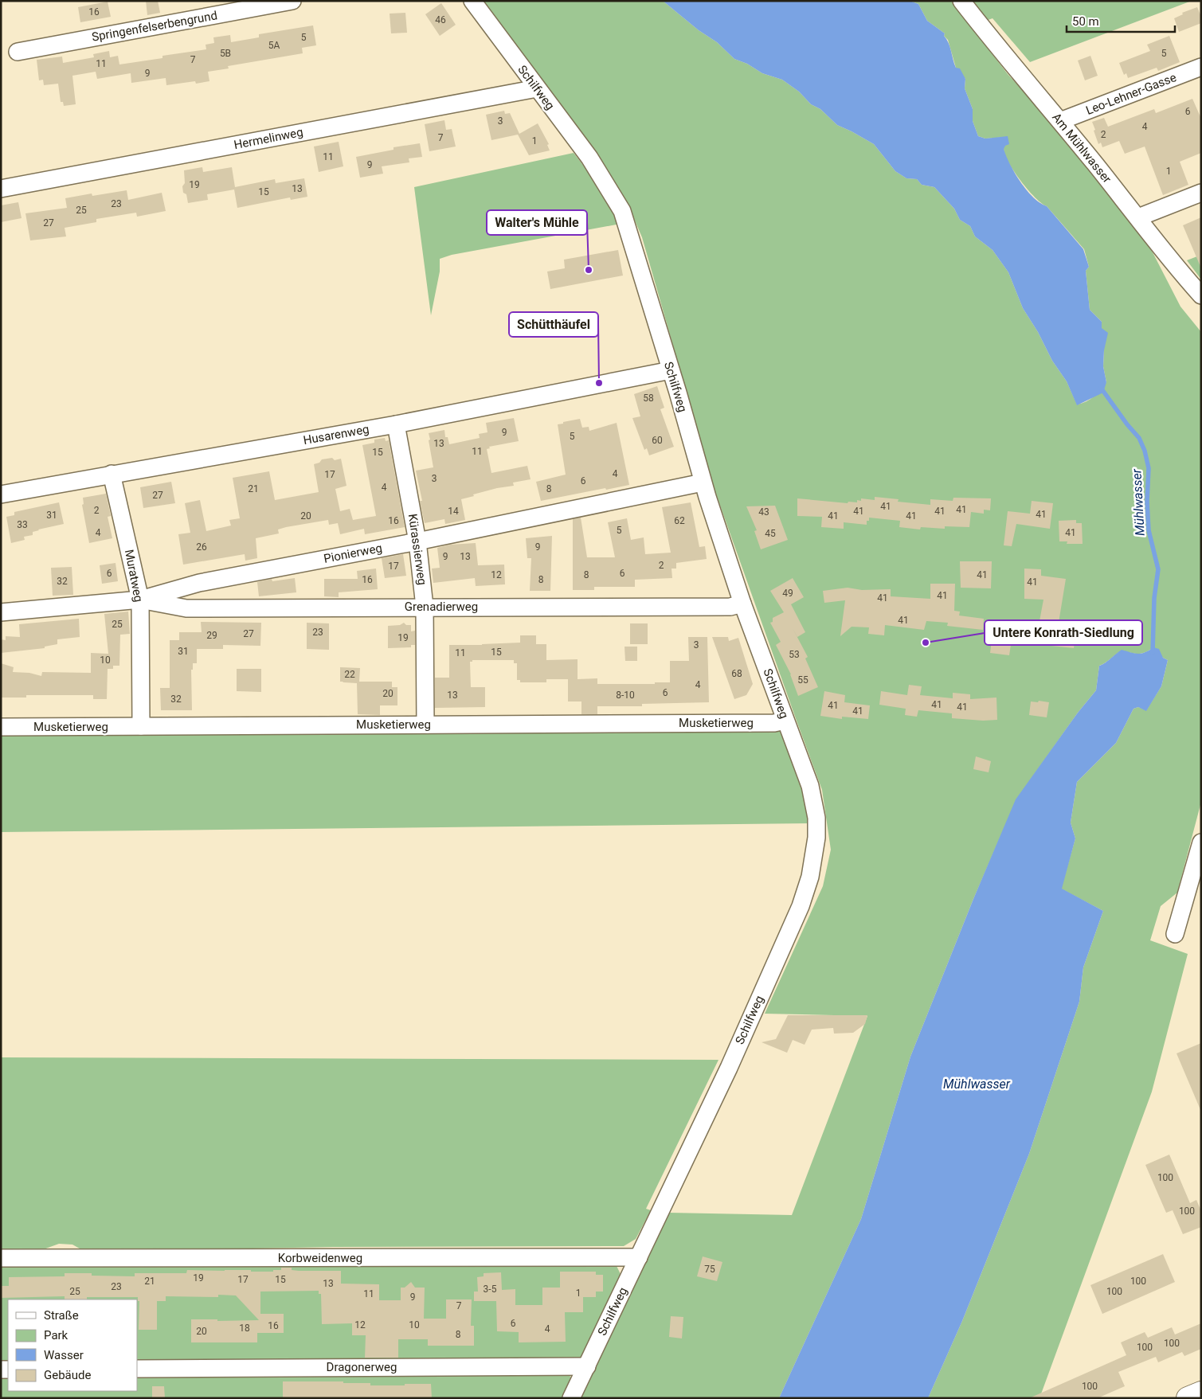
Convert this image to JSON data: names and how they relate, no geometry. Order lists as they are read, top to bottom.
{
  "streets": {
    "street": [
      "Springenfelserbengrund",
      "Schilfweg",
      "Leo-Lehner-Gasse",
      "Hermelinweg",
      "Am Mühlwasser",
      "Husarenweg",
      "Kürassierweg",
      "Pionierweg",
      "Muratweg",
      "Grenadierweg",
      "Musketierweg",
      "Korbweidenweg",
      "Dragonerweg"
    ]
  },
  "crossings": [
    ["Schilfweg", "Hermelinweg"],
    ["Schilfweg", "Husarenweg"],
    ["Schilfweg", "Pionierweg"],
    ["Schilfweg", "Grenadierweg"],
    ["Schilfweg", "Musketierweg"],
    ["Schilfweg", "Korbweidenweg"],
    ["Schilfweg", "Dragonerweg"],
    ["Leo-Lehner-Gasse", "Am Mühlwasser"],
    ["Husarenweg", "Kürassierweg"],
    ["Husarenweg", "Muratweg"],
    ["Kürassierweg", "Pionierweg"],
    ["Kürassierweg", "Grenadierweg"],
    ["Kürassierweg", "Musketierweg"],
    ["Pionierweg", "Muratweg"],
    ["Pionierweg", "Grenadierweg"],
    ["Muratweg", "Grenadierweg"],
    ["Muratweg", "Musketierweg"]
  ],
  "water": ["Mühlwasser"],
  "places": ["Walter's Mühle", "Schütthäufel", "Untere Konrath-Siedlung"],
  "house_numbers": [
    "16",
    "46",
    "5",
    "5A",
    "5B",
    "5",
    "7",
    "11",
    "9",
    "6",
    "3",
    "4",
    "2",
    "7",
    "1",
    "11",
    "9",
    "1",
    "19",
    "13",
    "15",
    "23",
    "25",
    "27",
    "58",
    "9",
    "5",
    "60",
    "13",
    "11",
    "15",
    "4",
    "17",
    "3",
    "6",
    "4",
    "21",
    "8",
    "27",
    "41",
    "41",
    "2",
    "14",
    "41",
    "41",
    "43",
    "41",
    "31",
    "20",
    "41",
    "41",
    "16",
    "62",
    "33",
    "5",
    "4",
    "41",
    "45",
    "26",
    "9",
    "9",
    "13",
    "2",
    "17",
    "6",
    "6",
    "12",
    "8",
    "41",
    "16",
    "8",
    "32",
    "41",
    "49",
    "41",
    "41",
    "41",
    "25",
    "23",
    "27",
    "29",
    "19",
    "3",
    "31",
    "15",
    "11",
    "53",
    "10",
    "68",
    "22",
    "55",
    "4",
    "6",
    "20",
    "13",
    "8-10",
    "32",
    "41",
    "41",
    "41",
    "41",
    "100",
    "100",
    "75",
    "19",
    "17",
    "15",
    "21",
    "100",
    "13",
    "23",
    "3-5",
    "25",
    "100",
    "1",
    "11",
    "9",
    "7",
    "6",
    "12",
    "10",
    "16",
    "18",
    "4",
    "20",
    "8",
    "100",
    "100",
    "100"
  ],
  "legend": [
    "Straße",
    "Park",
    "Wasser",
    "Gebäude"
  ],
  "scale_bar": "50 m"
}
